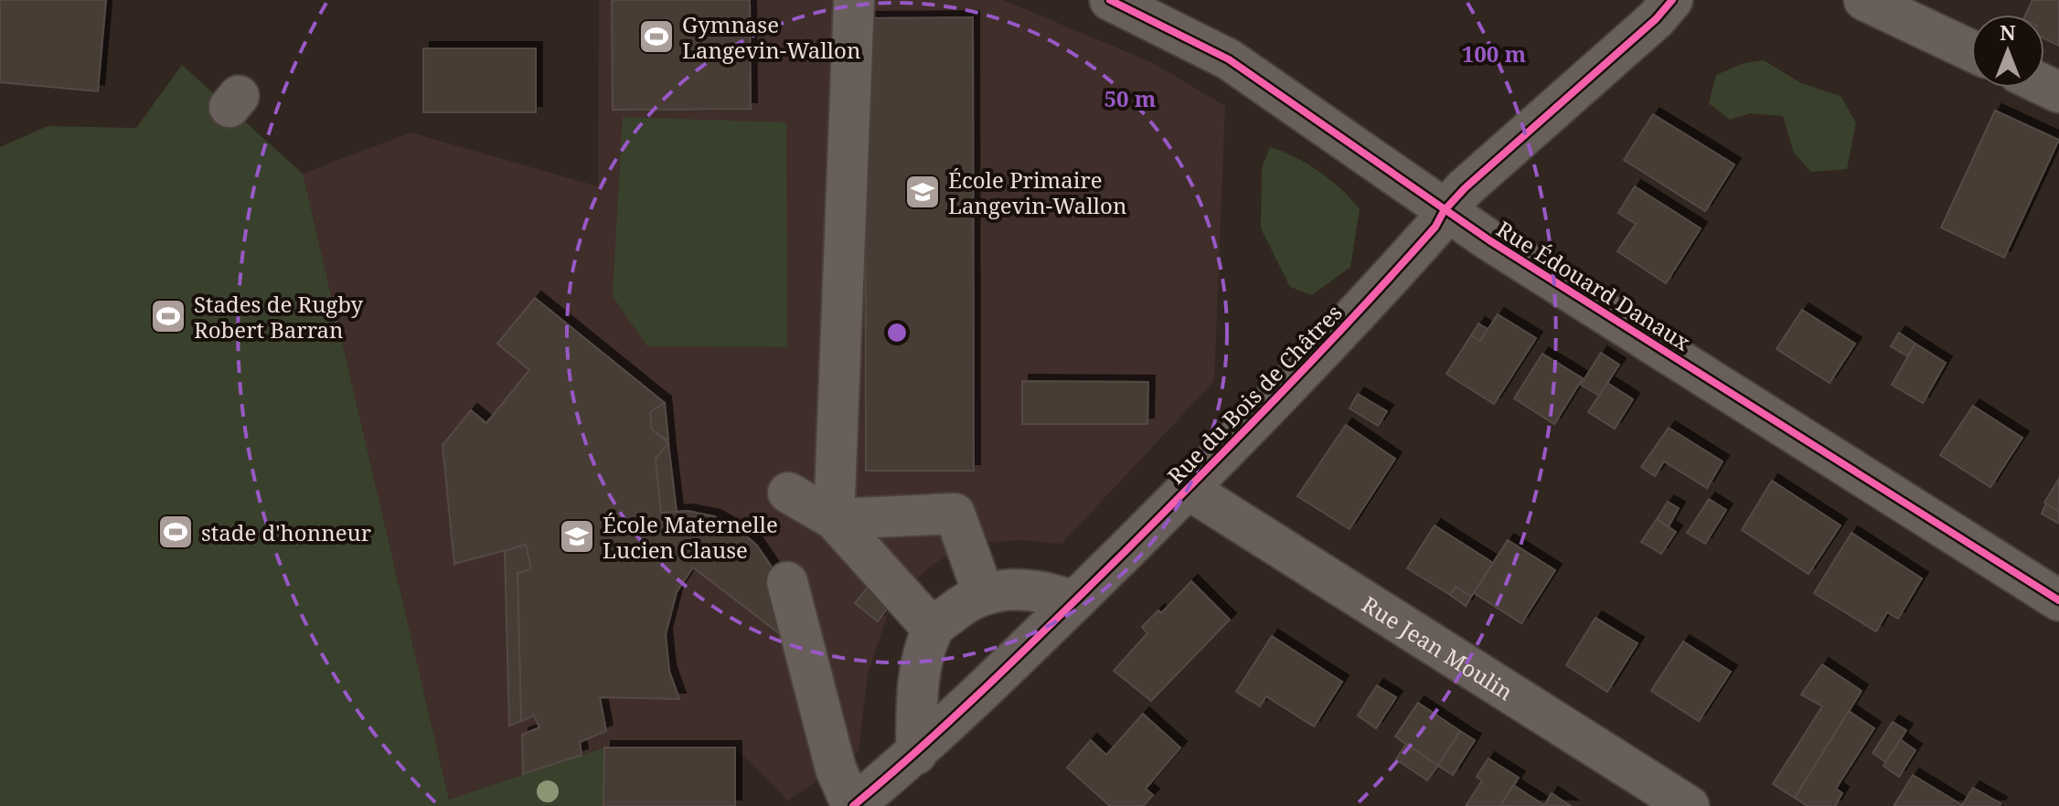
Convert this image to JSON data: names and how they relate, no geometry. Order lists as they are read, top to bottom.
{
  "streets": {
    "street": ["Rue Édouard Danaux", "Rue du Bois de Châtres", "Rue Jean Moulin"]
  },
  "crossings": [
    ["Rue Édouard Danaux", "Rue du Bois de Châtres"],
    ["Rue du Bois de Châtres", "Rue Jean Moulin"]
  ],
  "places": {
    "sports": ["Gymnase Langevin-Wallon", "Stades de Rugby Robert Barran", "stade d'honneur"],
    "school or university": ["École Primaire Langevin-Wallon", "École Maternelle Lucien Clause"]
  },
  "north": "top",
  "rings": ["100 m", "50 m"]
}
